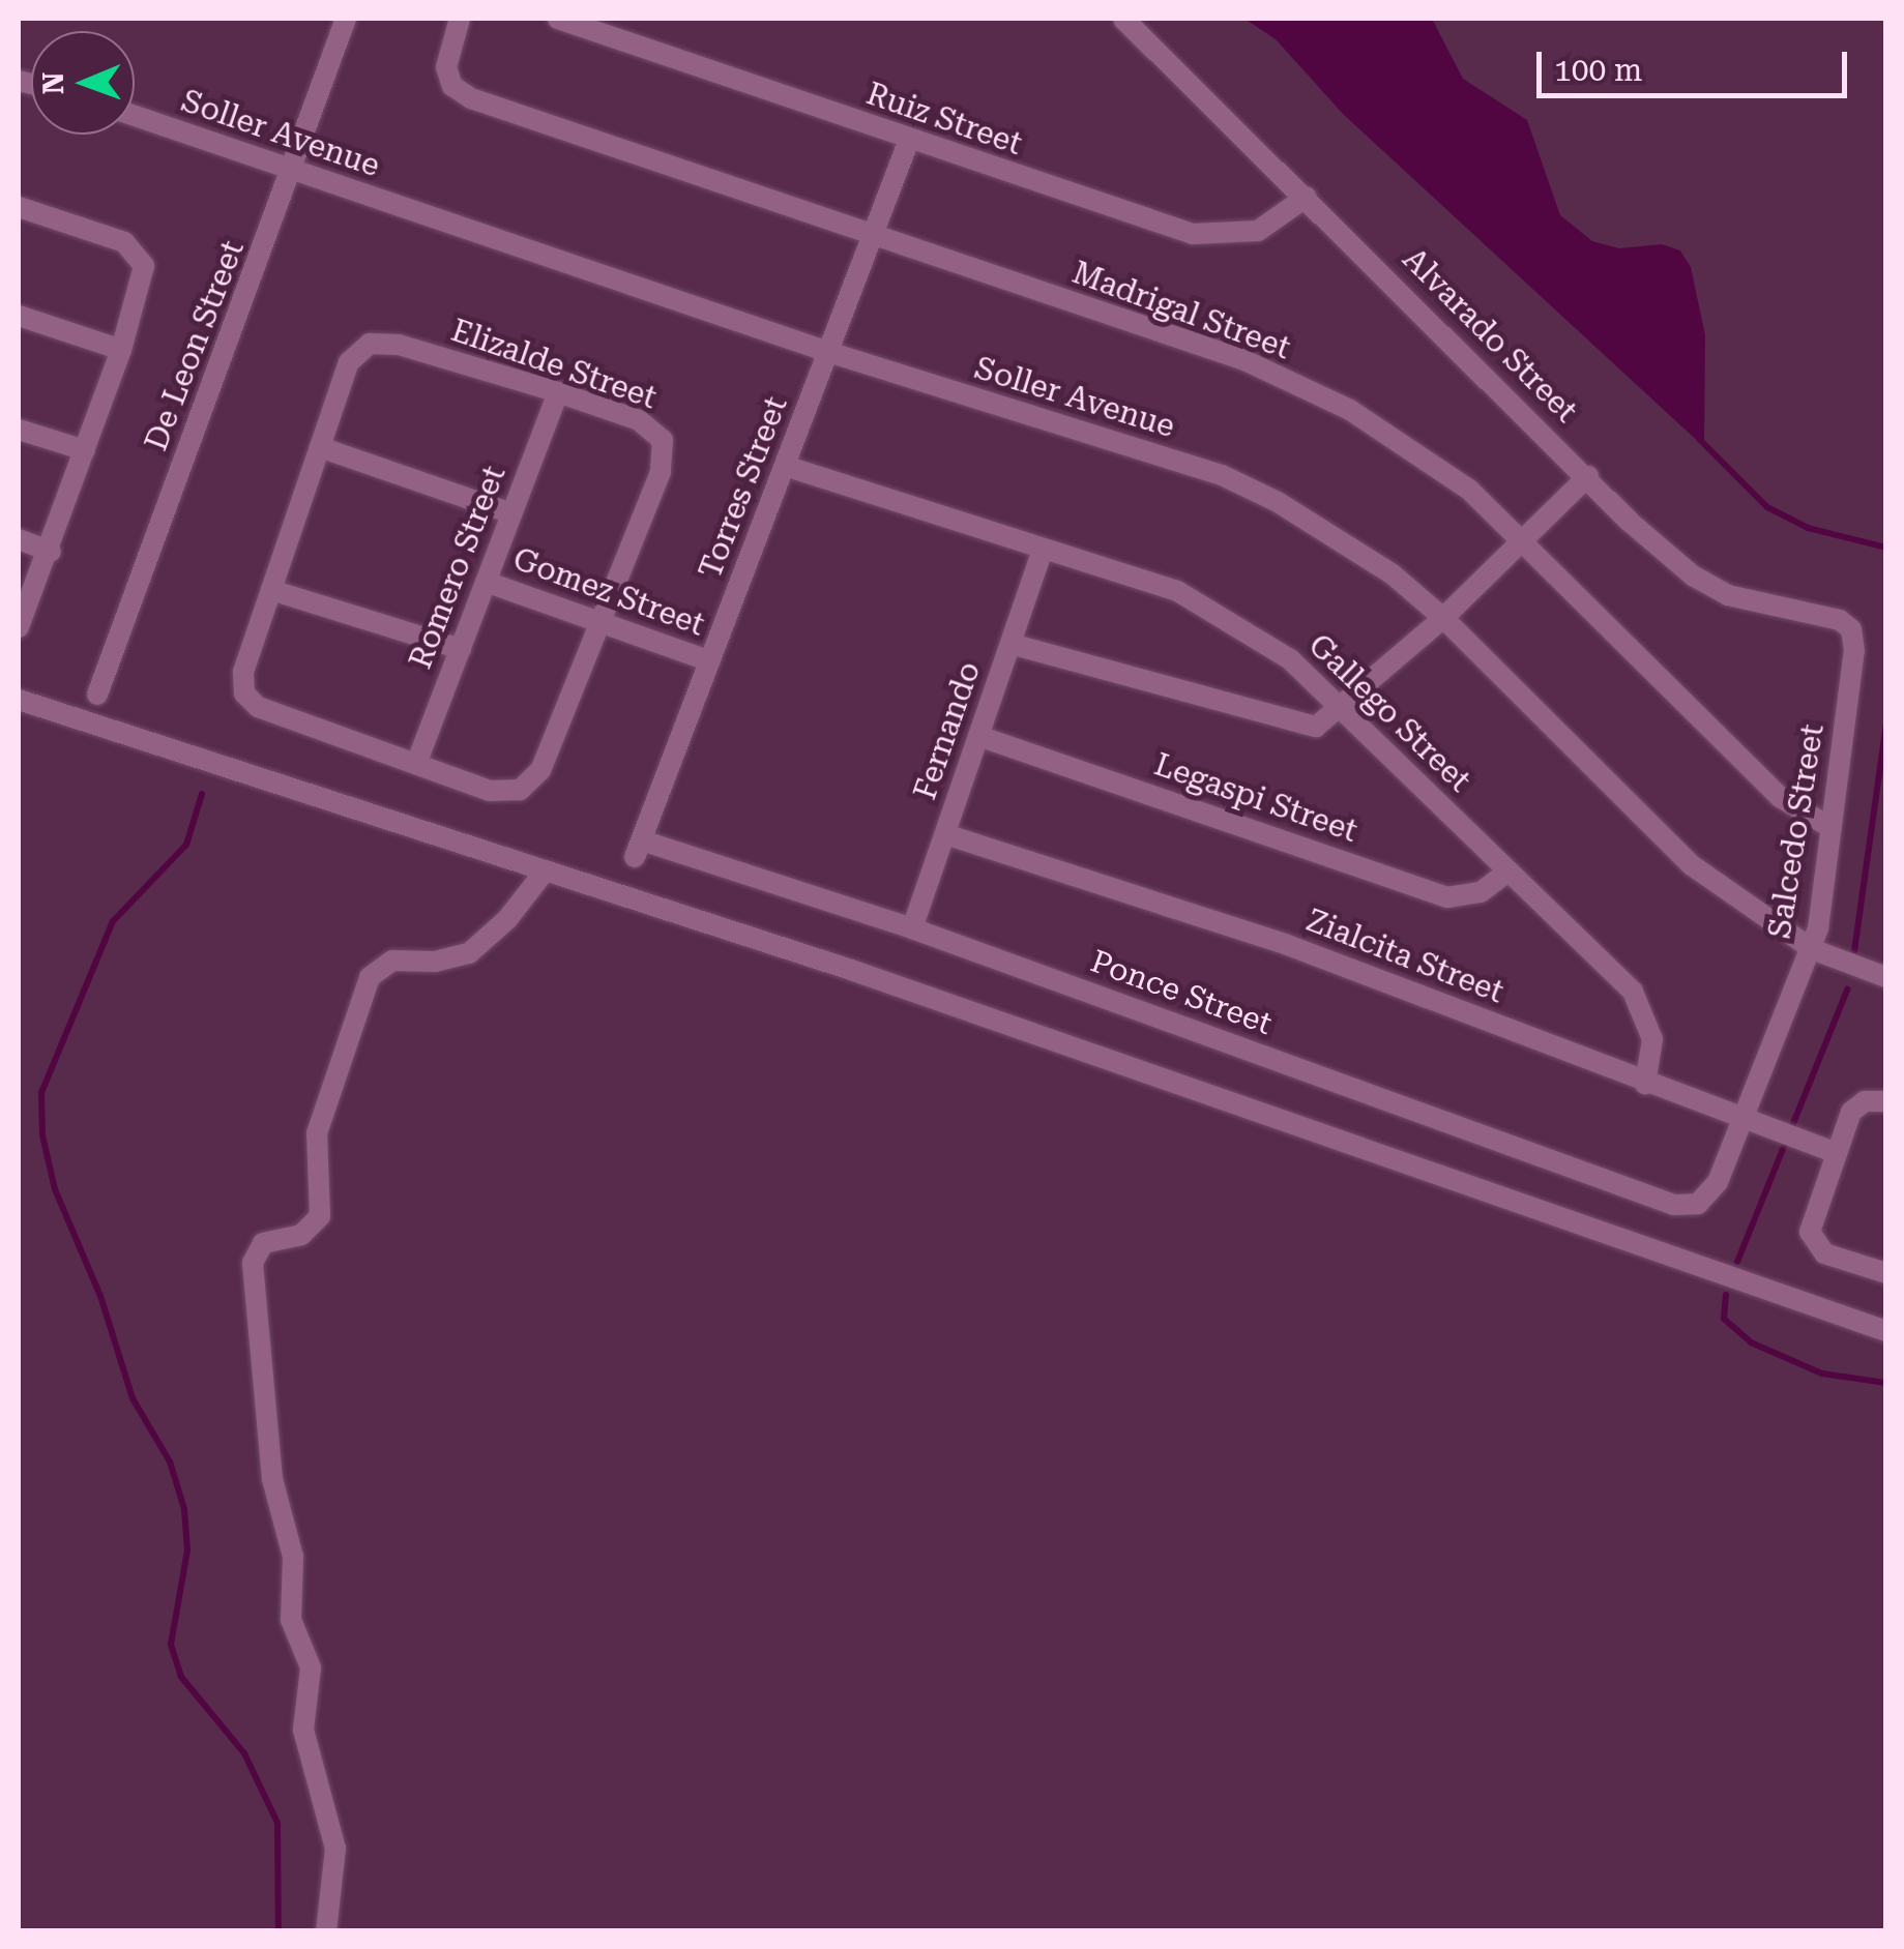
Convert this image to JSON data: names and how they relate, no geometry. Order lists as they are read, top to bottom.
{
  "streets": {
    "street": [
      "Ruiz Street",
      "Soller Avenue",
      "Madrigal Street",
      "Alvarado Street",
      "De Leon Street",
      "Elizalde Street",
      "Torres Street",
      "Romero Street",
      "Gomez Street",
      "Gallego Street",
      "Fernando",
      "Legaspi Street",
      "Salcedo Street",
      "Zialcita Street",
      "Ponce Street"
    ]
  },
  "crossings": [
    ["Ruiz Street", "Alvarado Street"],
    ["Ruiz Street", "Torres Street"],
    ["Soller Avenue", "De Leon Street"],
    ["Soller Avenue", "Torres Street"],
    ["Soller Avenue", "Salcedo Street"],
    ["Madrigal Street", "Torres Street"],
    ["Madrigal Street", "Salcedo Street"],
    ["Alvarado Street", "Salcedo Street"],
    ["Elizalde Street", "Romero Street"],
    ["Elizalde Street", "Gomez Street"],
    ["Torres Street", "Gomez Street"],
    ["Torres Street", "Gallego Street"],
    ["Torres Street", "Ponce Street"],
    ["Romero Street", "Gomez Street"],
    ["Gallego Street", "Fernando"],
    ["Gallego Street", "Legaspi Street"],
    ["Gallego Street", "Zialcita Street"],
    ["Fernando", "Legaspi Street"],
    ["Fernando", "Zialcita Street"],
    ["Fernando", "Ponce Street"],
    ["Salcedo Street", "Zialcita Street"],
    ["Salcedo Street", "Ponce Street"]
  ],
  "scale_bar": "100 m",
  "north": "left"
}
